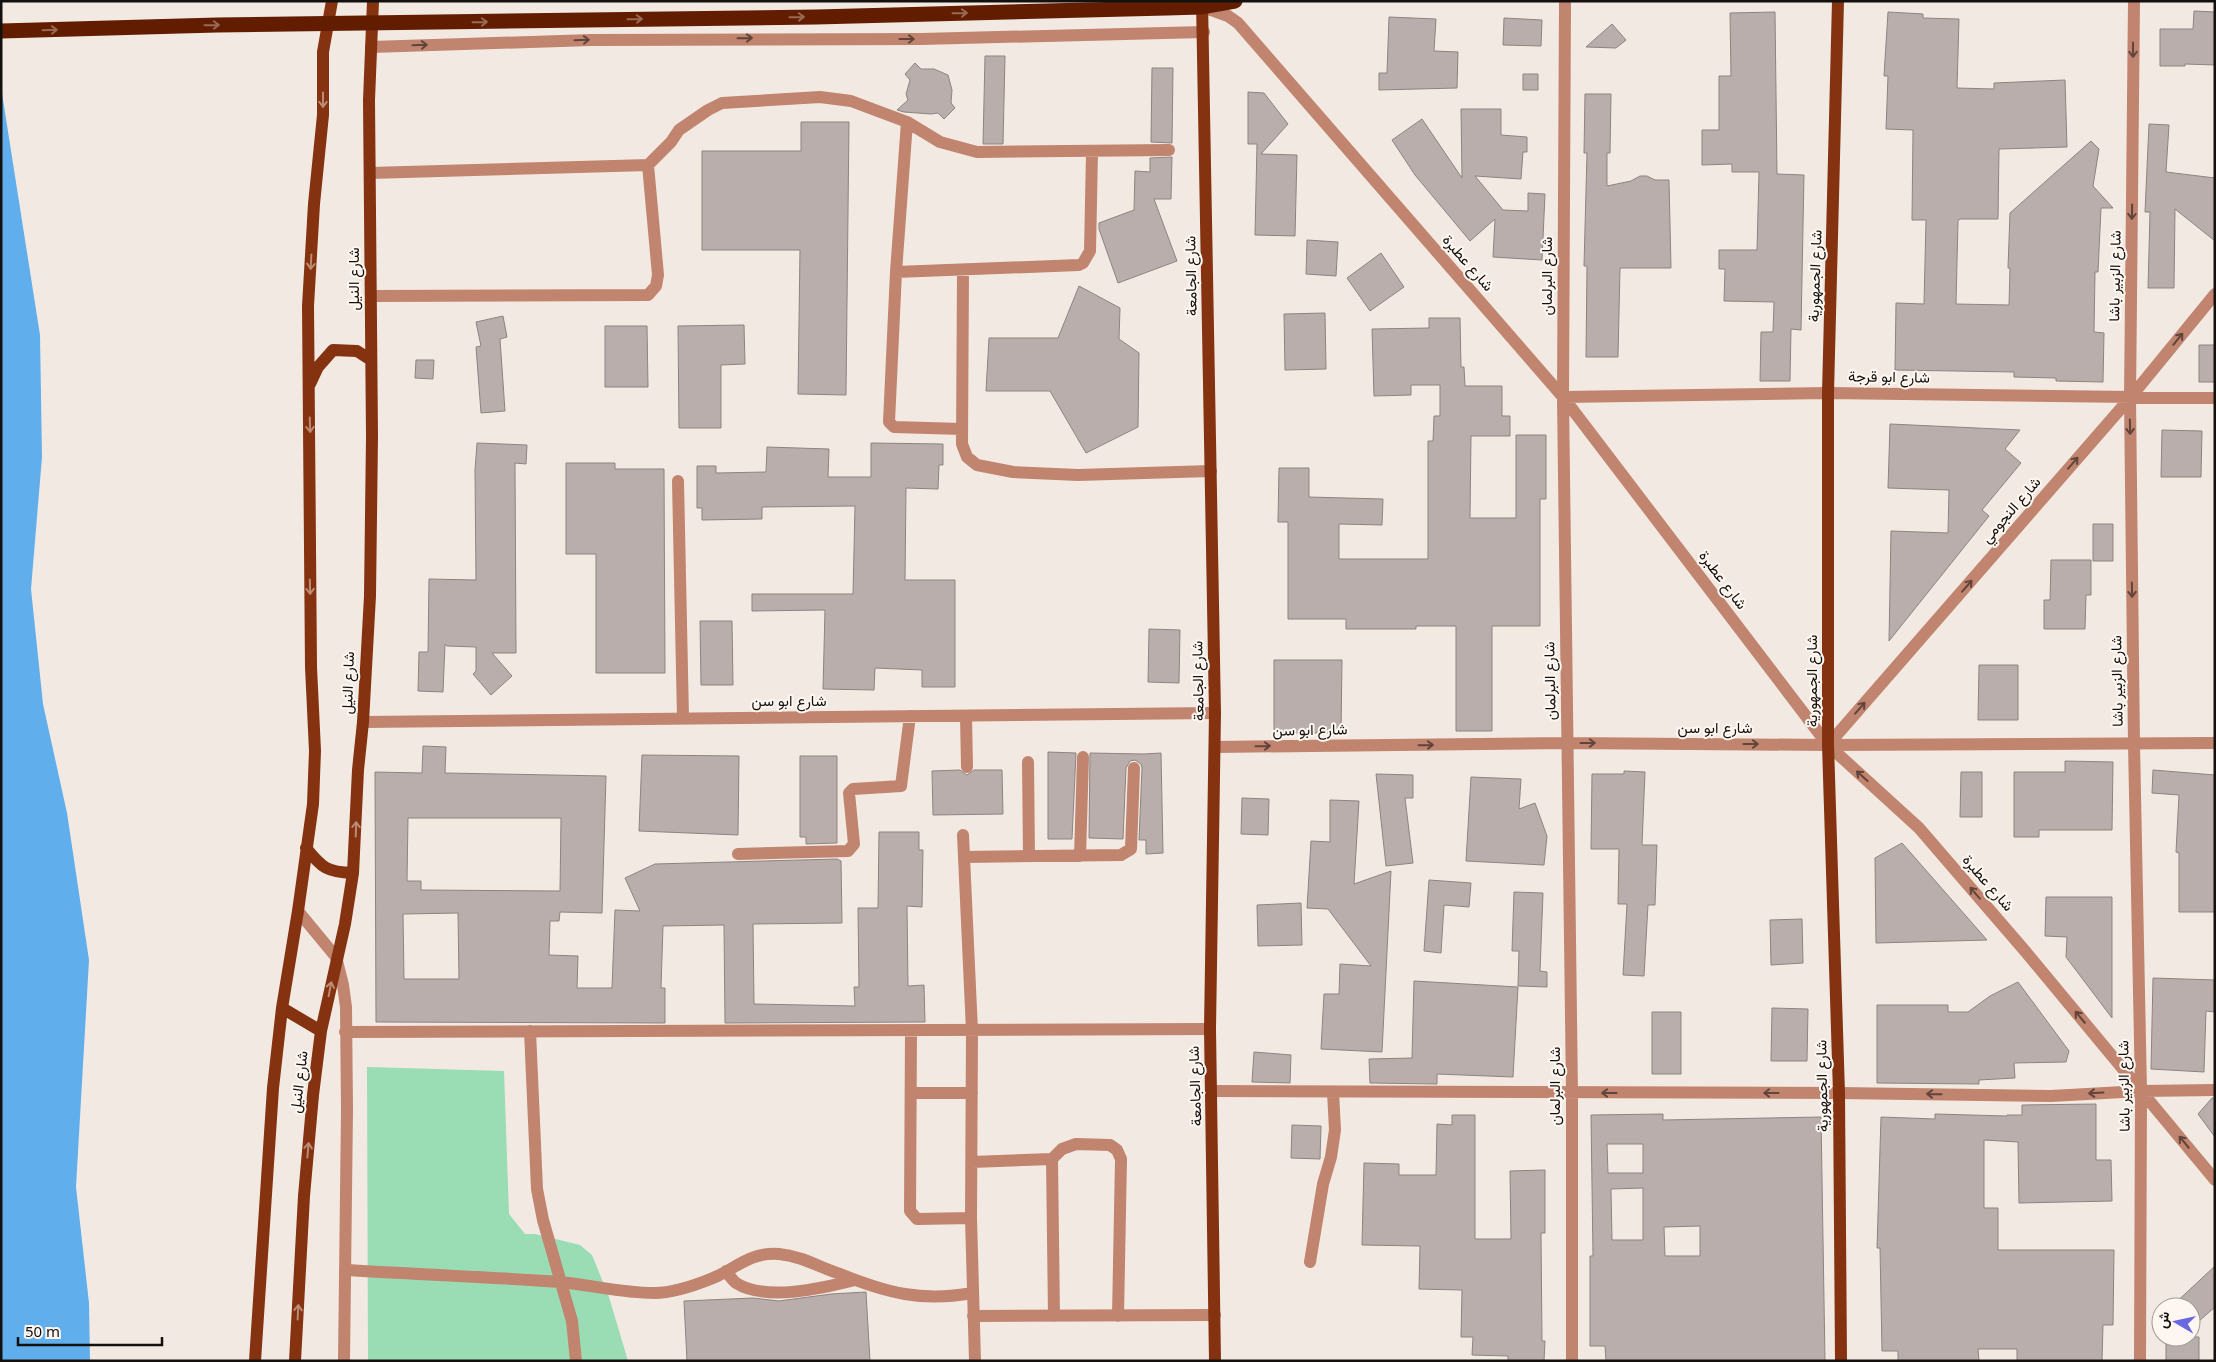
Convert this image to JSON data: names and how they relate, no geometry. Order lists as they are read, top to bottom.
{
  "streets": {
    "main road": ["شارع الجامعة", "شارع الجمهورية", "شارع النيل"],
    "street": [
      "شارع عطبرة",
      "شارع البرلمان",
      "شارع الزبير باشا",
      "شارع ابو قرجة",
      "شارع النجومي",
      "شارع ابو سن"
    ]
  },
  "crossings": [
    ["شارع عطبرة", "شارع الجامعة"],
    ["شارع عطبرة", "شارع البرلمان"],
    ["شارع عطبرة", "شارع الجمهورية"],
    ["شارع عطبرة", "شارع الزبير باشا"],
    ["شارع عطبرة", "شارع ابو قرجة"],
    ["شارع عطبرة", "شارع النجومي"],
    ["شارع عطبرة", "شارع ابو سن"],
    ["شارع الجامعة", "شارع ابو سن"],
    ["شارع البرلمان", "شارع ابو قرجة"],
    ["شارع البرلمان", "شارع ابو سن"],
    ["شارع الجمهورية", "شارع ابو قرجة"],
    ["شارع الجمهورية", "شارع النجومي"],
    ["شارع الجمهورية", "شارع ابو سن"],
    ["شارع الزبير باشا", "شارع ابو قرجة"],
    ["شارع الزبير باشا", "شارع النجومي"],
    ["شارع الزبير باشا", "شارع ابو سن"],
    ["شارع النيل", "شارع ابو سن"],
    ["شارع ابو قرجة", "شارع النجومي"],
    ["شارع النجومي", "شارع ابو سن"]
  ],
  "one_way": ["شارع عطبرة", "شارع الزبير باشا", "شارع النجومي"],
  "scale_bar": "50 m",
  "north": "left"
}
